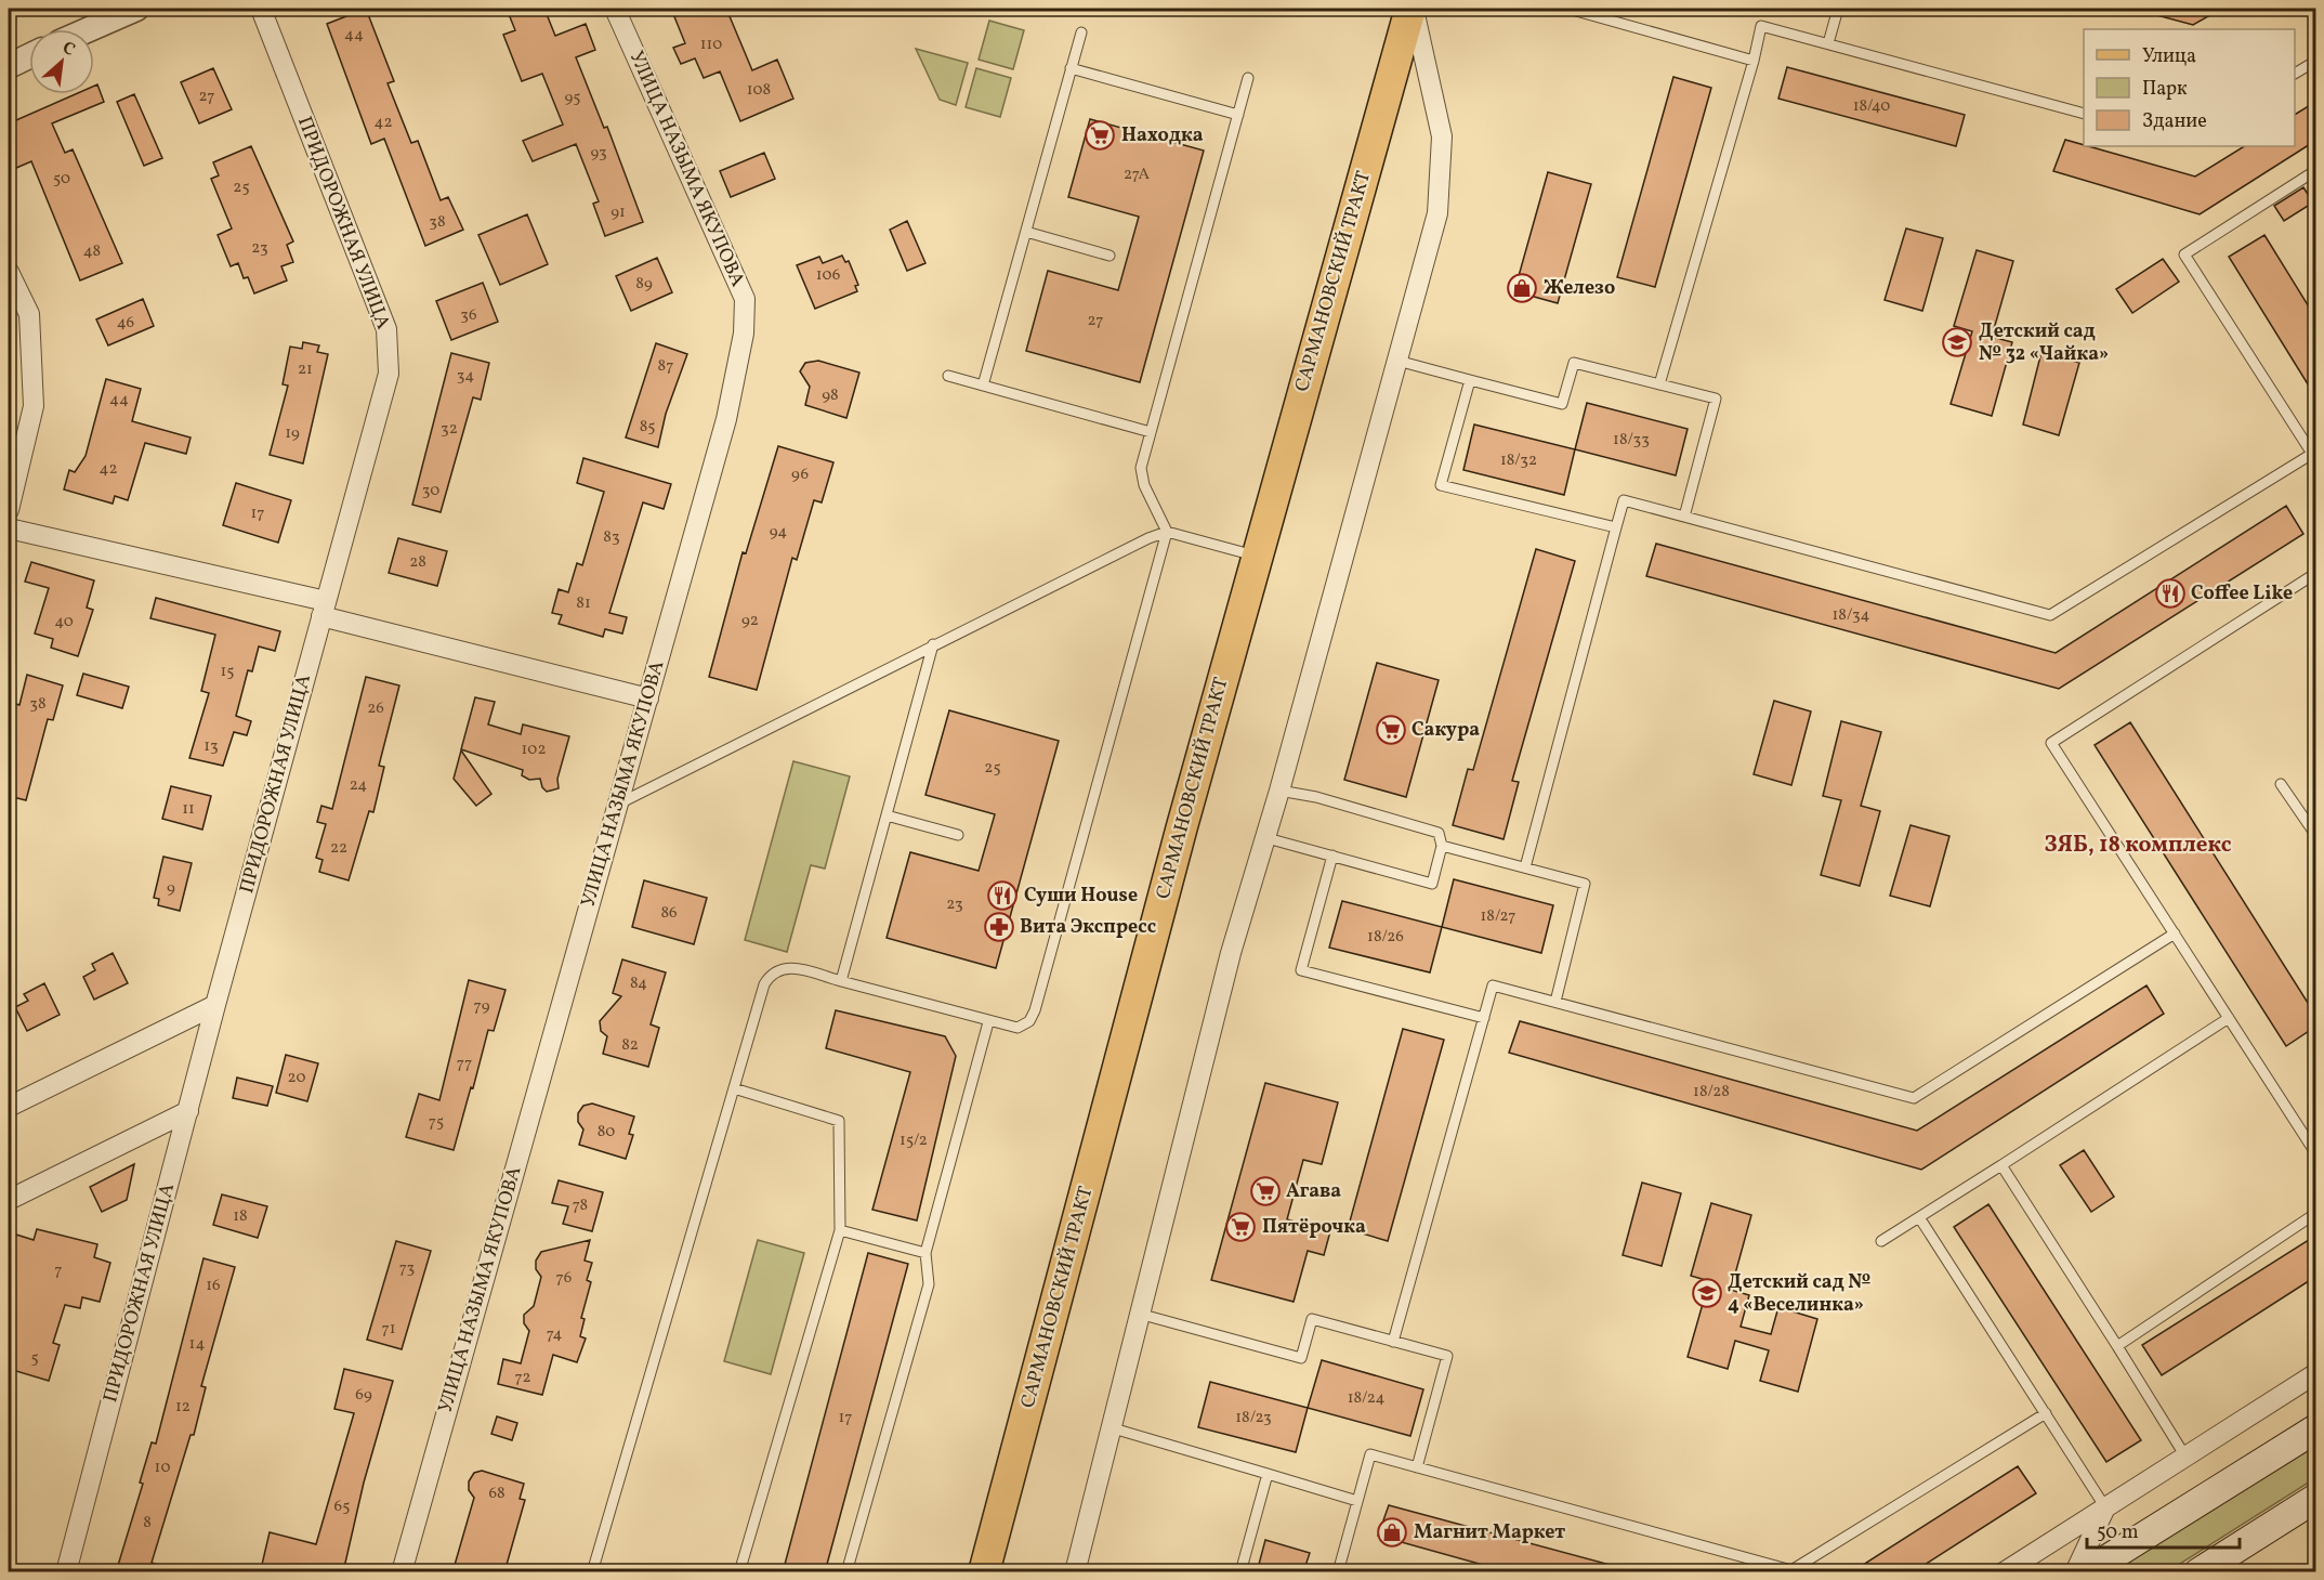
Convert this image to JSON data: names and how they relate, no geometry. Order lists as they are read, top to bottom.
{
  "streets": {
    "main road": ["САРМАНОВСКИЙ ТРАКТ"],
    "street": ["УЛИЦА НАЗЫМА ЯКУПОВА", "ПРИДОРОЖНАЯ УЛИЦА"]
  },
  "districts": ["ЗЯБ, 18 комплекс"],
  "places": {
    "supermarket": [
      "Находка",
      "Сакура",
      "Агава",
      "Пятёрочка"
    ],
    "shop": ["Железо", "Магнит Маркет"],
    "school or university": ["Детский сад № 32 «Чайка»", "Детский сад № 4 «Веселинка»"],
    "restaurant": ["Coffee Like", "Суши House"],
    "pharmacy": ["Вита Экспресс"]
  },
  "house_numbers": [
    "44",
    "110",
    "108",
    "27",
    "95",
    "18/40",
    "42",
    "93",
    "27А",
    "50",
    "25",
    "91",
    "38",
    "23",
    "48",
    "106",
    "89",
    "36",
    "27",
    "46",
    "87",
    "21",
    "34",
    "98",
    "44",
    "85",
    "32",
    "19",
    "18/33",
    "18/32",
    "42",
    "96",
    "30",
    "17",
    "94",
    "83",
    "28",
    "81",
    "18/34",
    "92",
    "40",
    "15",
    "38",
    "26",
    "13",
    "102",
    "25",
    "24",
    "11",
    "22",
    "9",
    "23",
    "86",
    "18/27",
    "18/26",
    "84",
    "79",
    "82",
    "77",
    "20",
    "18/28",
    "75",
    "80",
    "15/2",
    "78",
    "18",
    "73",
    "7",
    "76",
    "16",
    "71",
    "74",
    "14",
    "5",
    "72",
    "69",
    "18/24",
    "12",
    "17",
    "18/23",
    "10",
    "68",
    "65",
    "8"
  ],
  "legend": ["Улица", "Парк", "Здание"],
  "scale_bar": "50 m",
  "north": "top right"
}
